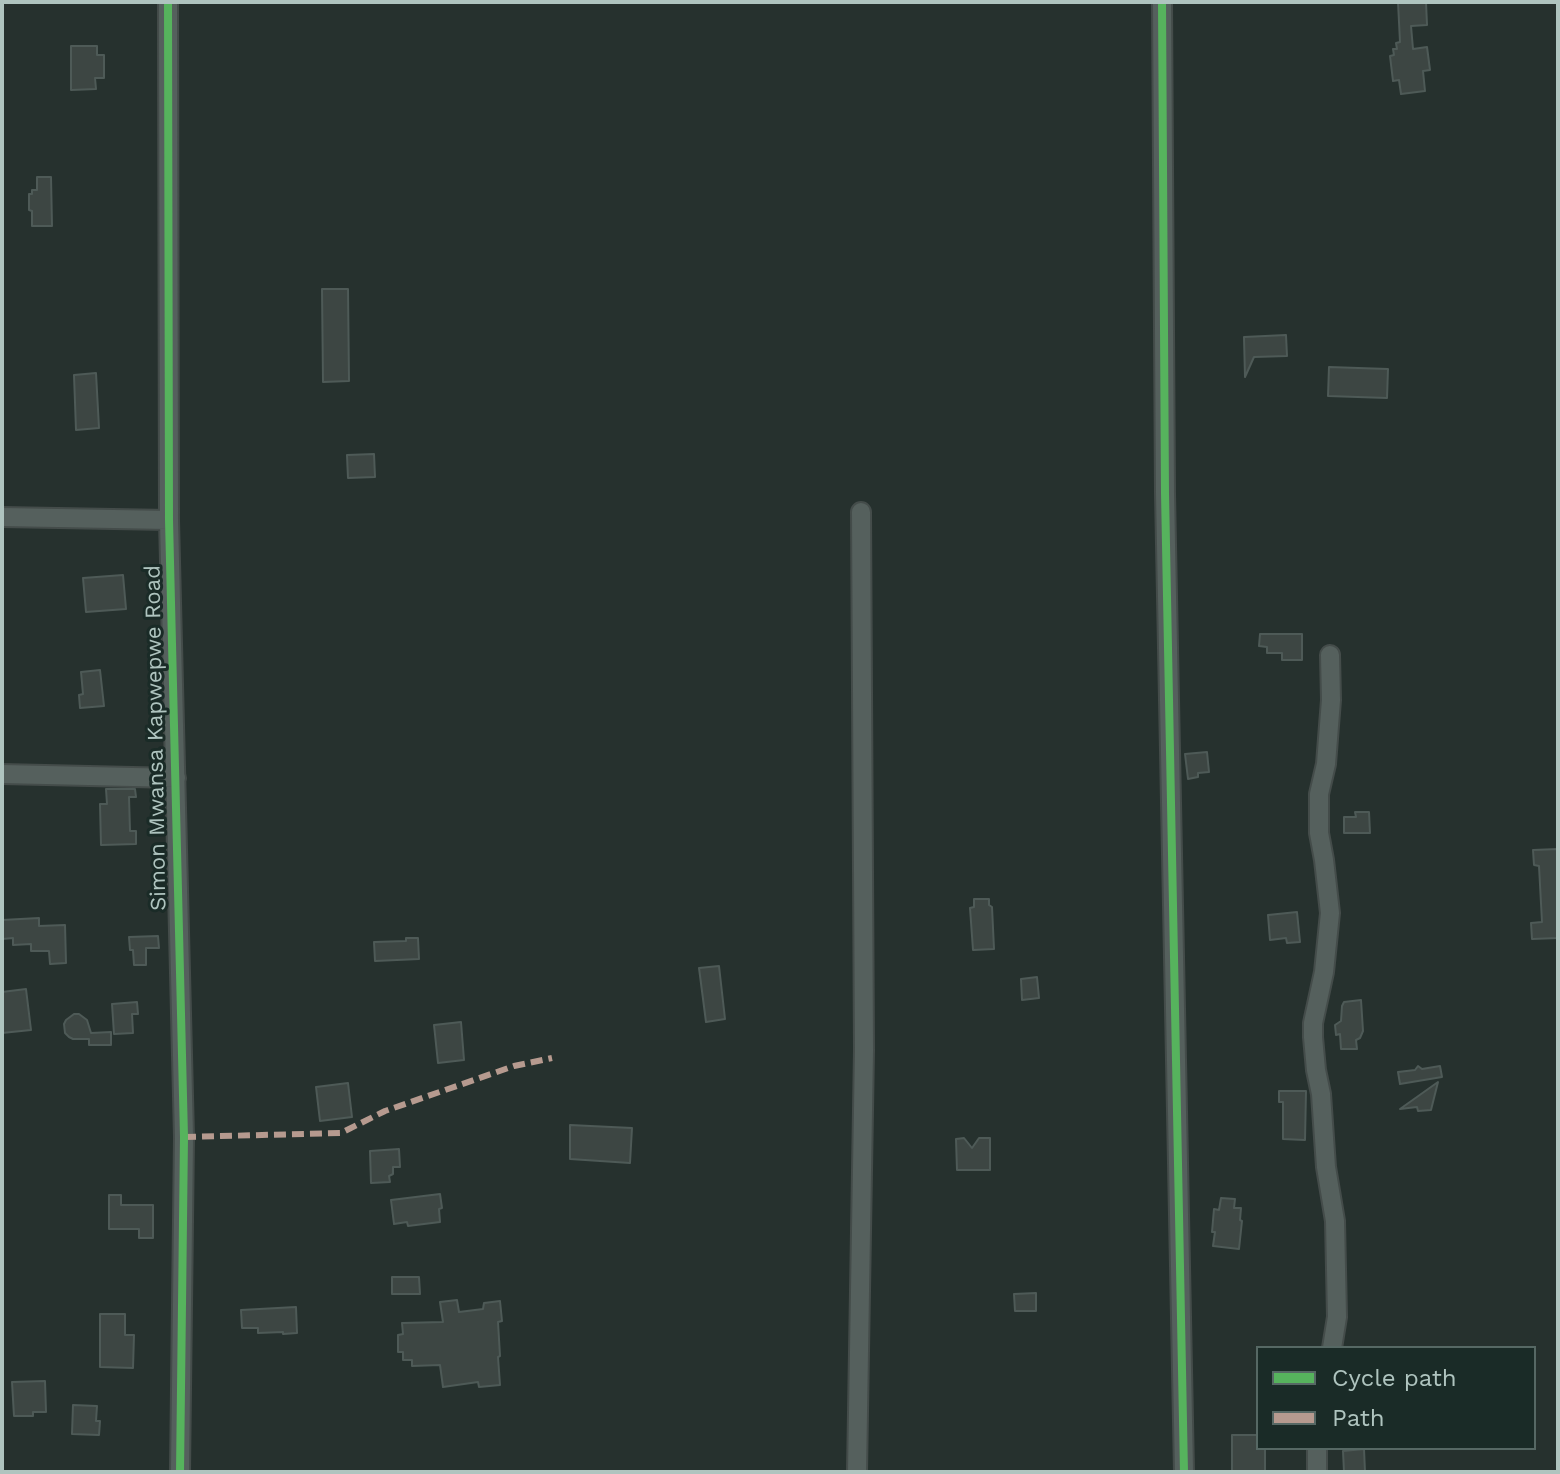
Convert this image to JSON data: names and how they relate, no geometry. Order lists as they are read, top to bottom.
{
  "streets": {
    "street": ["Simon Mwansa Kapwepwe Road"]
  },
  "legend": ["Cycle path", "Path"]
}
